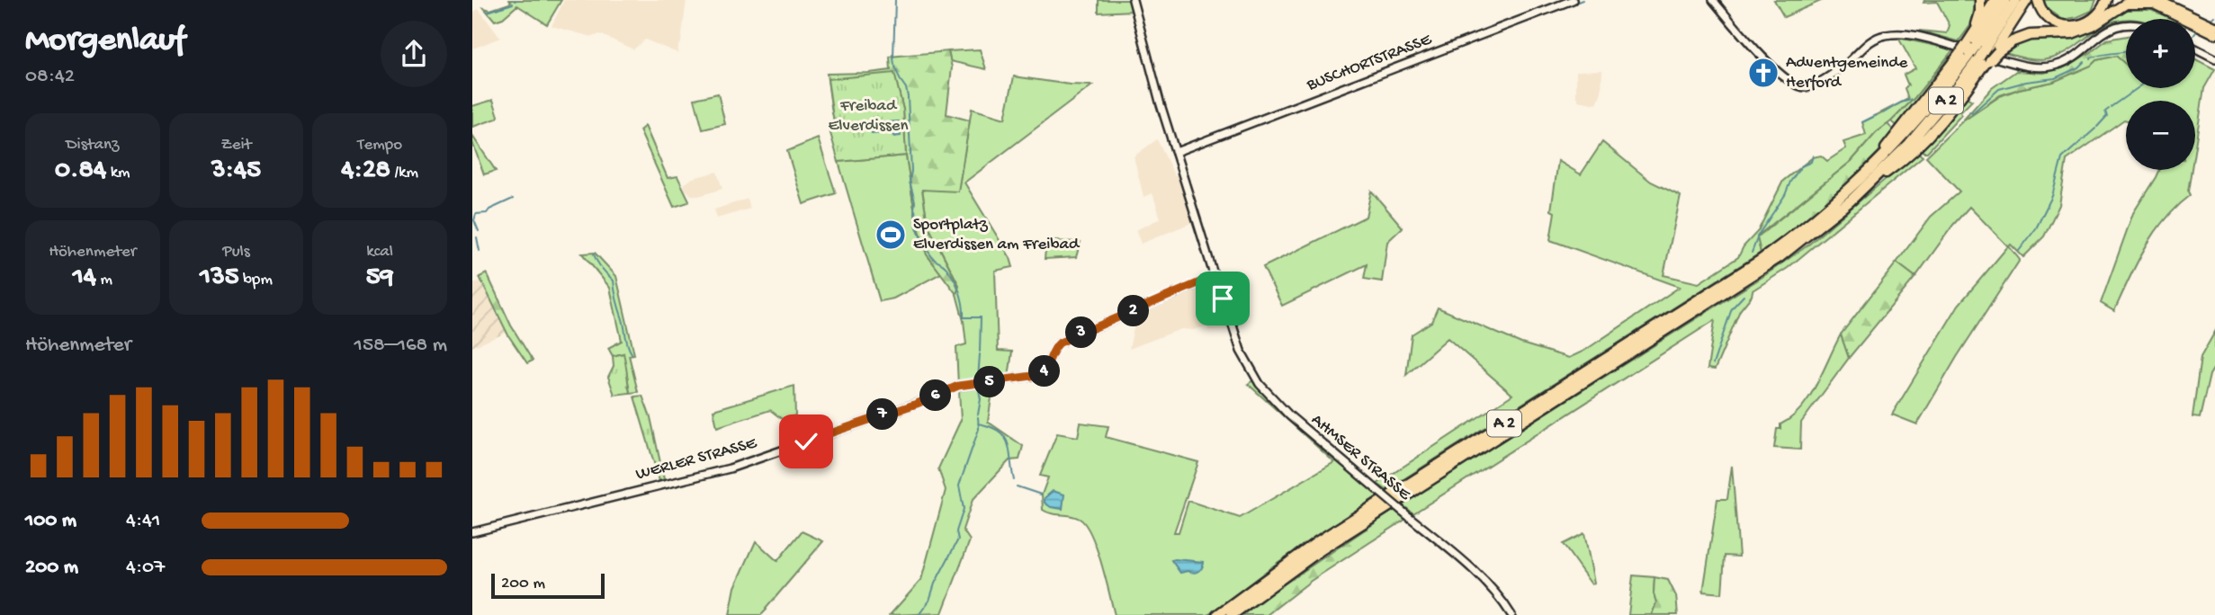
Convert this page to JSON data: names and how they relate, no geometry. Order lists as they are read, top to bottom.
{
  "streets": {
    "highway": ["A 2"],
    "main road": ["BUSCHORTSTRASSE", "AHMSER STRASSE", "WERLER STRASSE"]
  },
  "crossings": [
    ["BUSCHORTSTRASSE", "AHMSER STRASSE"],
    ["AHMSER STRASSE", "WERLER STRASSE"]
  ],
  "parks": ["Freibad Elverdissen"],
  "places": {
    "church": ["Adventgemeinde Herford"],
    "sports": ["Sportplatz Elverdissen am Freibad"]
  },
  "scale_bar": "200 m",
  "page": {
    "heading": ["Morgenlauf", "08:42"],
    "map_buttons": ["+", "−"],
    "stats": [
      ["Distanz", "0.84 km"],
      ["Zeit", "3:45"],
      ["Tempo", "4:28 /km"],
      ["Höhenmeter", "14 m"],
      ["Puls", "135 bpm"],
      ["kcal", "59"]
    ],
    "pins": [
      "2",
      "3",
      "4",
      "5",
      "6",
      "7"
    ],
    "chart": ["Höhenmeter", "158–168 m"],
    "list": [
      {
        "name": "100 m",
        "note": "4:41"
      },
      {
        "name": "200 m",
        "note": "4:07"
      }
    ],
    "scale": "200 m"
  }
}
